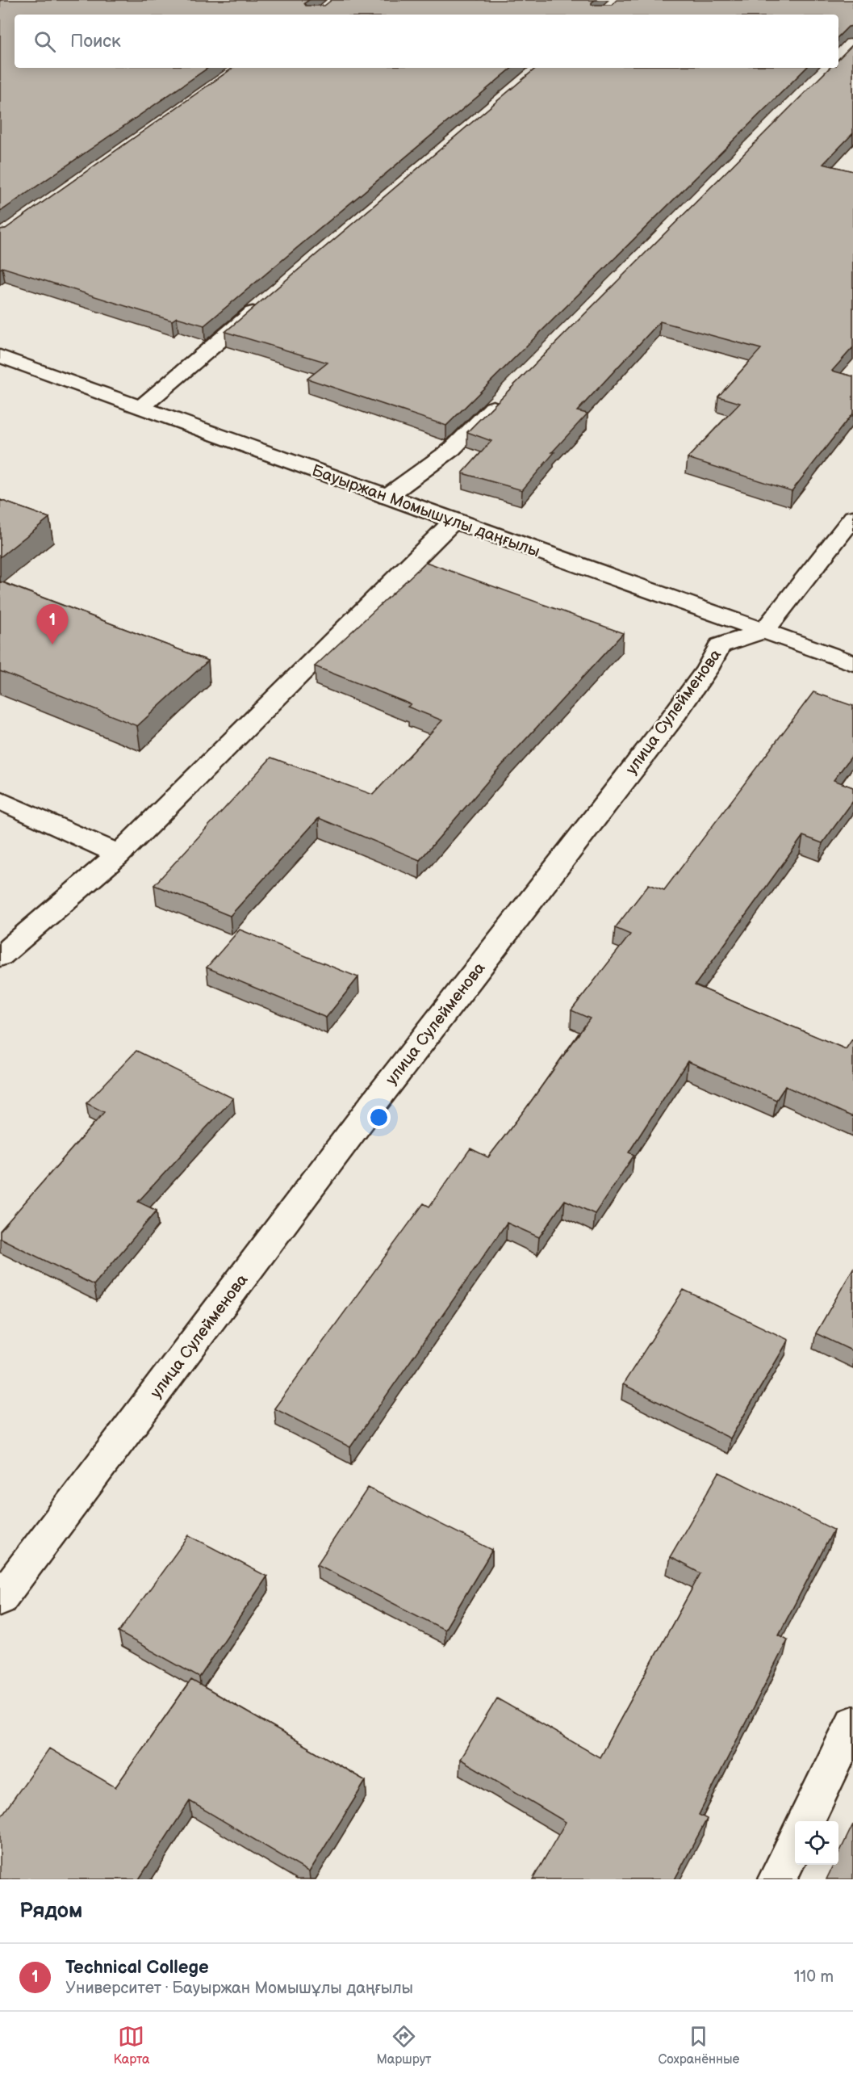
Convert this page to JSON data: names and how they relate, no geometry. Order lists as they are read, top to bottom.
{
  "streets": {
    "street": ["Бауыржан Момышұлы даңғылы", "улица Сулейменова"]
  },
  "crossings": [
    ["Бауыржан Момышұлы даңғылы", "улица Сулейменова"]
  ],
  "page": {
    "search": "Поиск",
    "pins": "1",
    "heading": "Рядом",
    "list": [
      {
        "mark": "1",
        "name": "Technical College",
        "note": "Университет · Бауыржан Момышұлы даңғылы",
        "value": "110 m"
      }
    ],
    "nav": ["Карта", "Маршрут", "Сохранённые"]
  }
}
